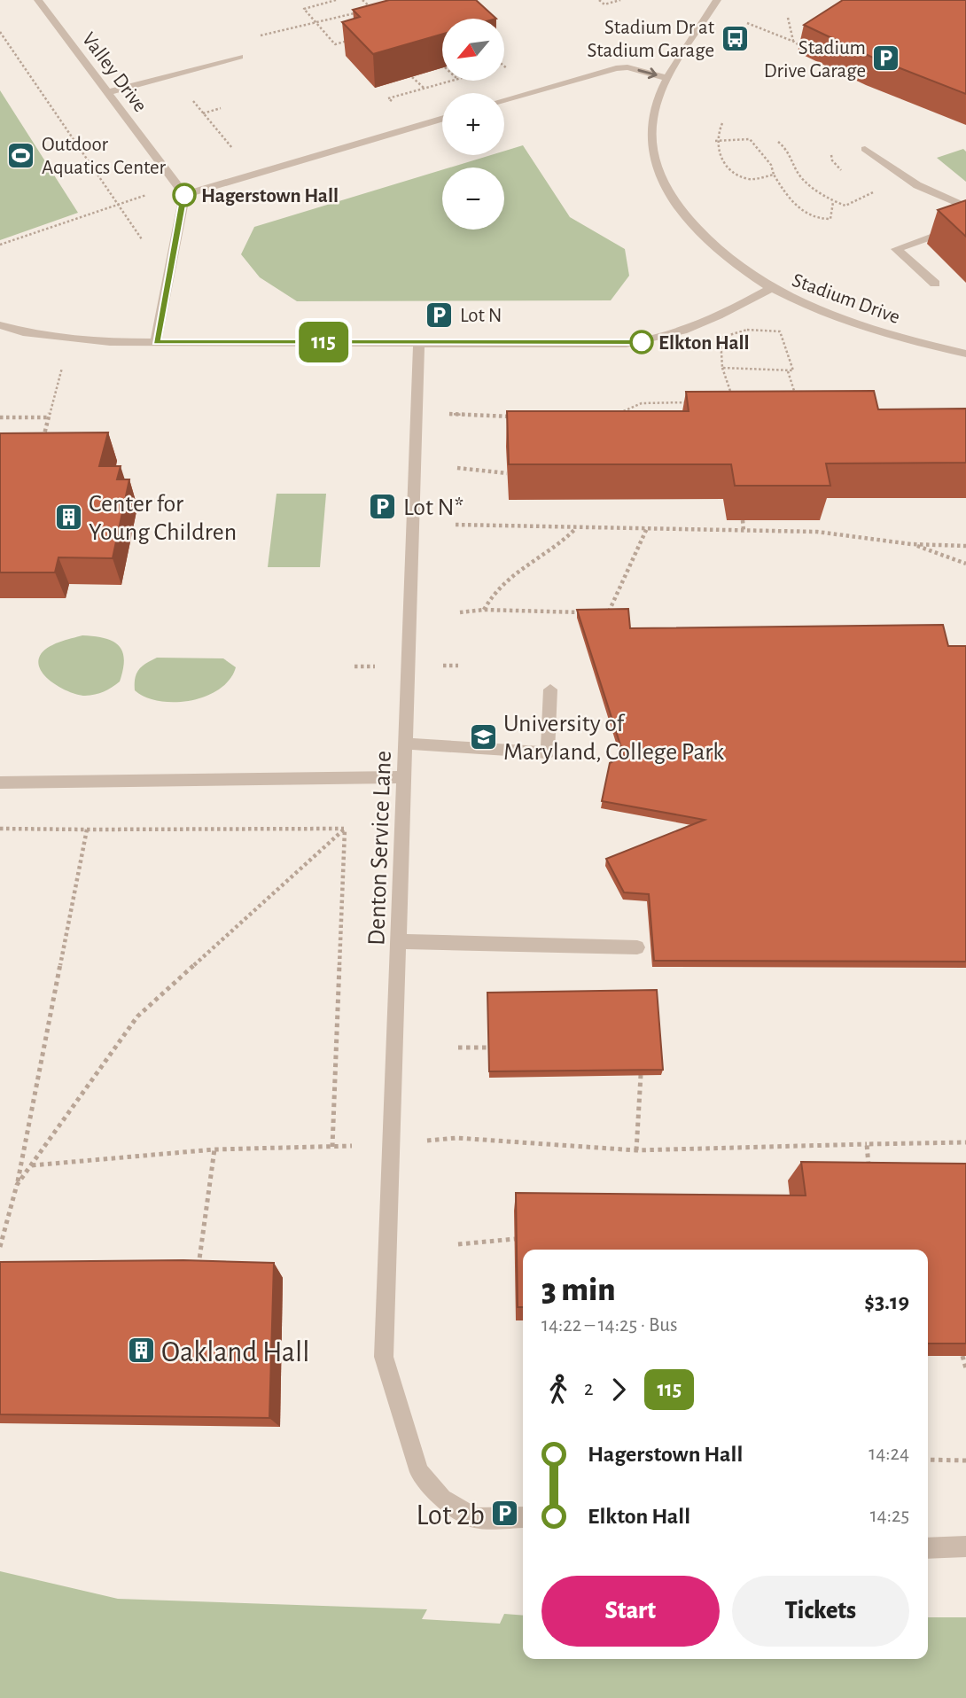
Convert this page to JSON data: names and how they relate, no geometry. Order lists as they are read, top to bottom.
{
  "streets": {
    "street": ["Valley Drive", "Stadium Drive", "Denton Service Lane"]
  },
  "places": {
    "bus stop": ["Stadium Dr at Stadium Garage"],
    "parking": [
      "Stadium Drive Garage",
      "Lot N",
      "Lot N*",
      "Lot 2b"
    ],
    "sports": ["Outdoor Aquatics Center"],
    "other": ["Hagerstown Hall", "Elkton Hall"],
    "building": ["Center for Young Children", "Oakland Hall"],
    "school or university": ["University of Maryland, College Park"]
  },
  "lines": ["bus line 115"],
  "north": "bottom left",
  "page": {
    "on_map": "115",
    "map_buttons": ["+", "−"],
    "heading": ["3 min", "14:22 – 14:25 · Bus", "$3.19"],
    "legs": ["2", "115"],
    "list": [
      {
        "name": "Hagerstown Hall",
        "value": "14:24"
      },
      {
        "name": "Elkton Hall",
        "value": "14:25"
      }
    ],
    "buttons": ["Start", "Tickets"]
  }
}
